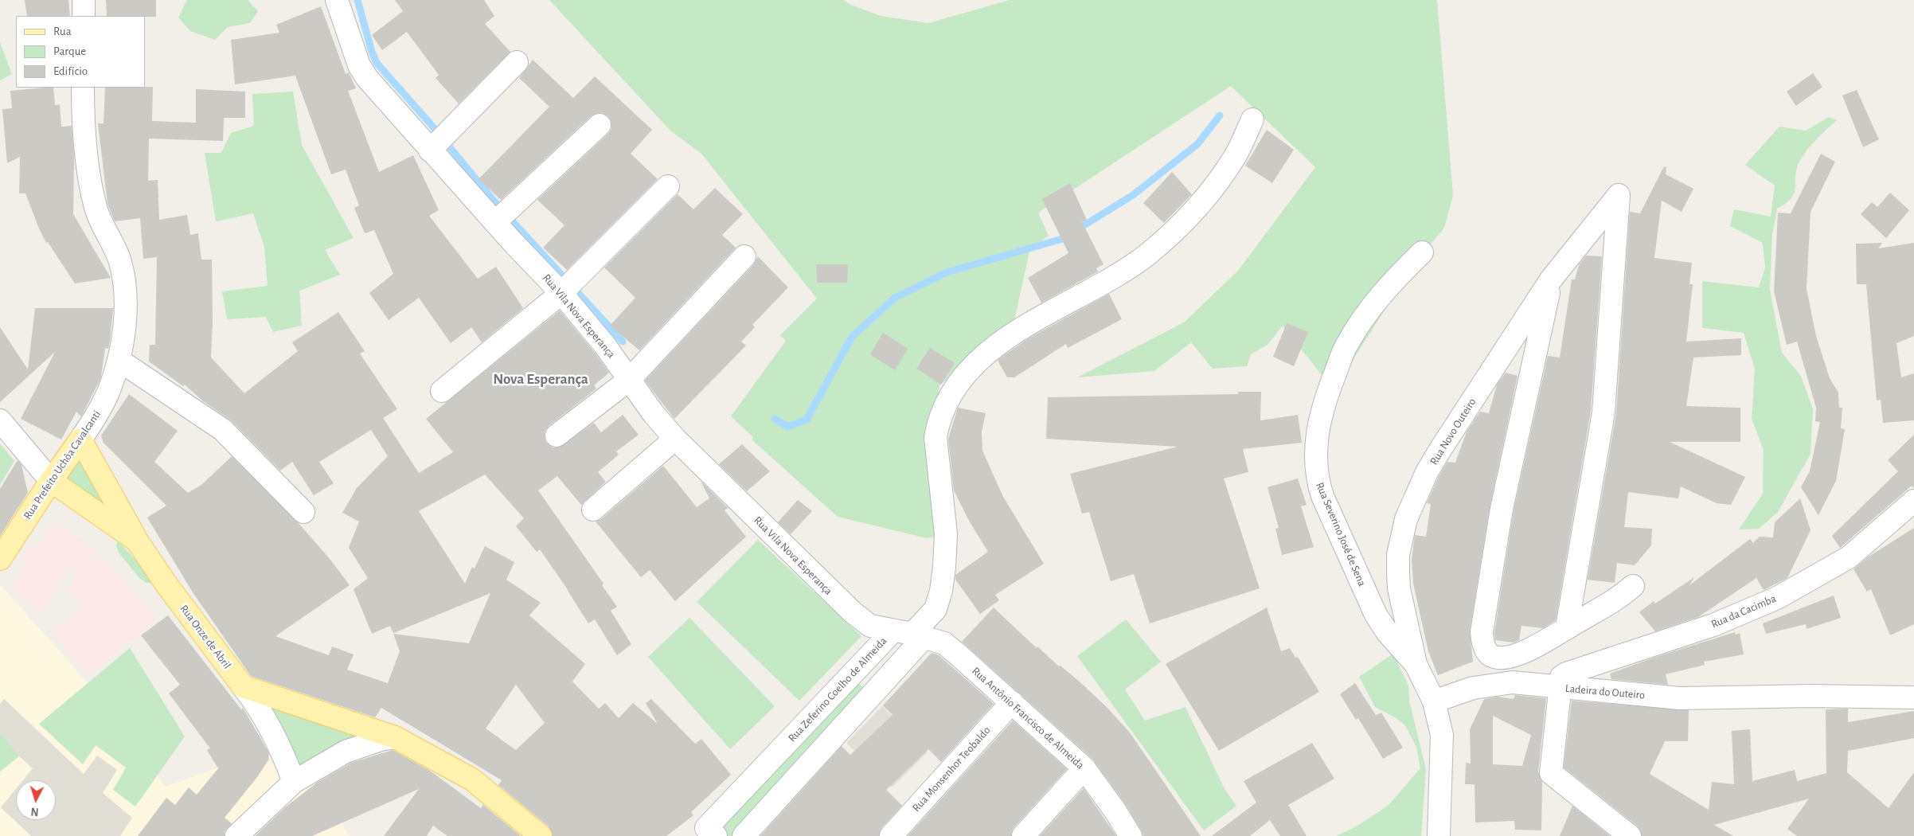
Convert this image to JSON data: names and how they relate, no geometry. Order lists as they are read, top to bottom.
{
  "streets": {
    "main road": ["Rua Prefeito Uchôa Cavalcanti", "Rua Onze de Abril"],
    "street": [
      "Rua Vila Nova Esperança",
      "Rua Novo Outeiro",
      "Rua Severino José de Sena",
      "Rua da Cacimba",
      "Rua Zeferino Coelho de Almeida",
      "Ladeira do Outeiro",
      "Rua Antônio Francisco de Almeida",
      "Rua Monsenhor Teobaldo"
    ]
  },
  "crossings": [
    ["Rua Vila Nova Esperança", "Rua Zeferino Coelho de Almeida"],
    ["Rua Vila Nova Esperança", "Rua Antônio Francisco de Almeida"],
    ["Rua Novo Outeiro", "Rua Severino José de Sena"],
    ["Rua Novo Outeiro", "Ladeira do Outeiro"],
    ["Rua Prefeito Uchôa Cavalcanti", "Rua Onze de Abril"],
    ["Rua da Cacimba", "Ladeira do Outeiro"],
    ["Rua Zeferino Coelho de Almeida", "Rua Antônio Francisco de Almeida"],
    ["Rua Antônio Francisco de Almeida", "Rua Monsenhor Teobaldo"]
  ],
  "districts": ["Nova Esperança"],
  "legend": ["Rua", "Parque", "Edifício"],
  "north": "bottom"
}
